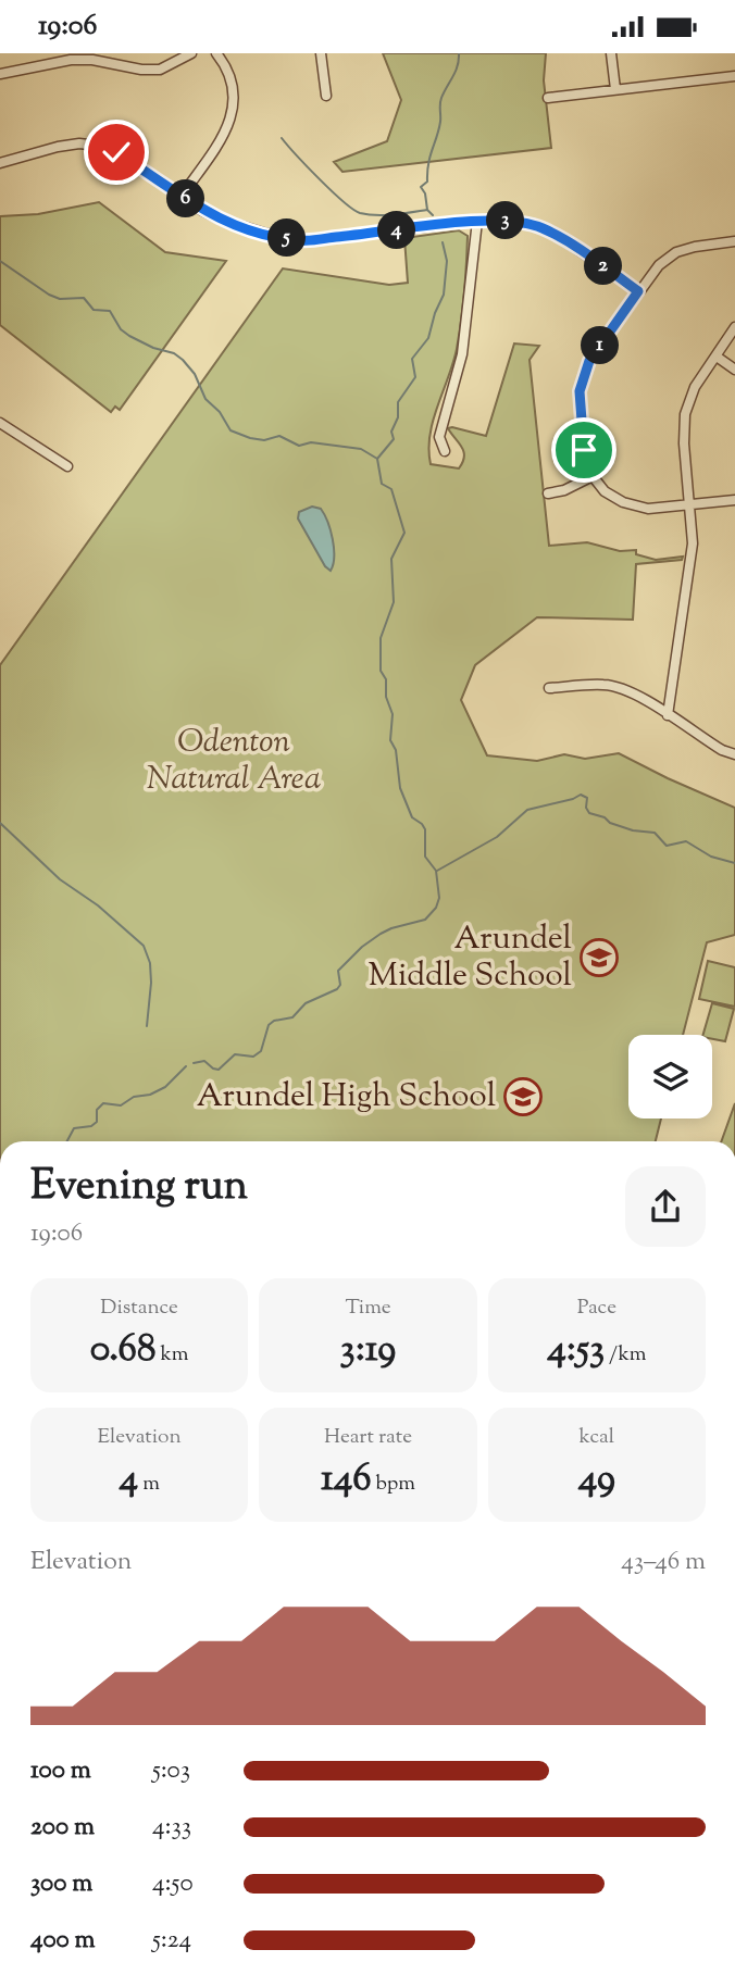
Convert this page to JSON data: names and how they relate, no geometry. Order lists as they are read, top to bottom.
{
  "parks": ["Odenton Natural Area"],
  "places": {
    "school or university": ["Arundel Middle School", "Arundel High School"]
  },
  "page": {
    "status": "19:06",
    "pins": [
      "6",
      "3",
      "4",
      "5",
      "2",
      "1"
    ],
    "heading": ["Evening run", "19:06"],
    "stats": [
      ["Distance", "0.68 km"],
      ["Time", "3:19"],
      ["Pace", "4:53 /km"],
      ["Elevation", "4 m"],
      ["Heart rate", "146 bpm"],
      ["kcal", "49"]
    ],
    "chart": ["Elevation", "43–46 m"],
    "list": [
      {
        "name": "100 m",
        "note": "5:03"
      },
      {
        "name": "200 m",
        "note": "4:33"
      },
      {
        "name": "300 m",
        "note": "4:50"
      },
      {
        "name": "400 m",
        "note": "5:24"
      }
    ]
  }
}
